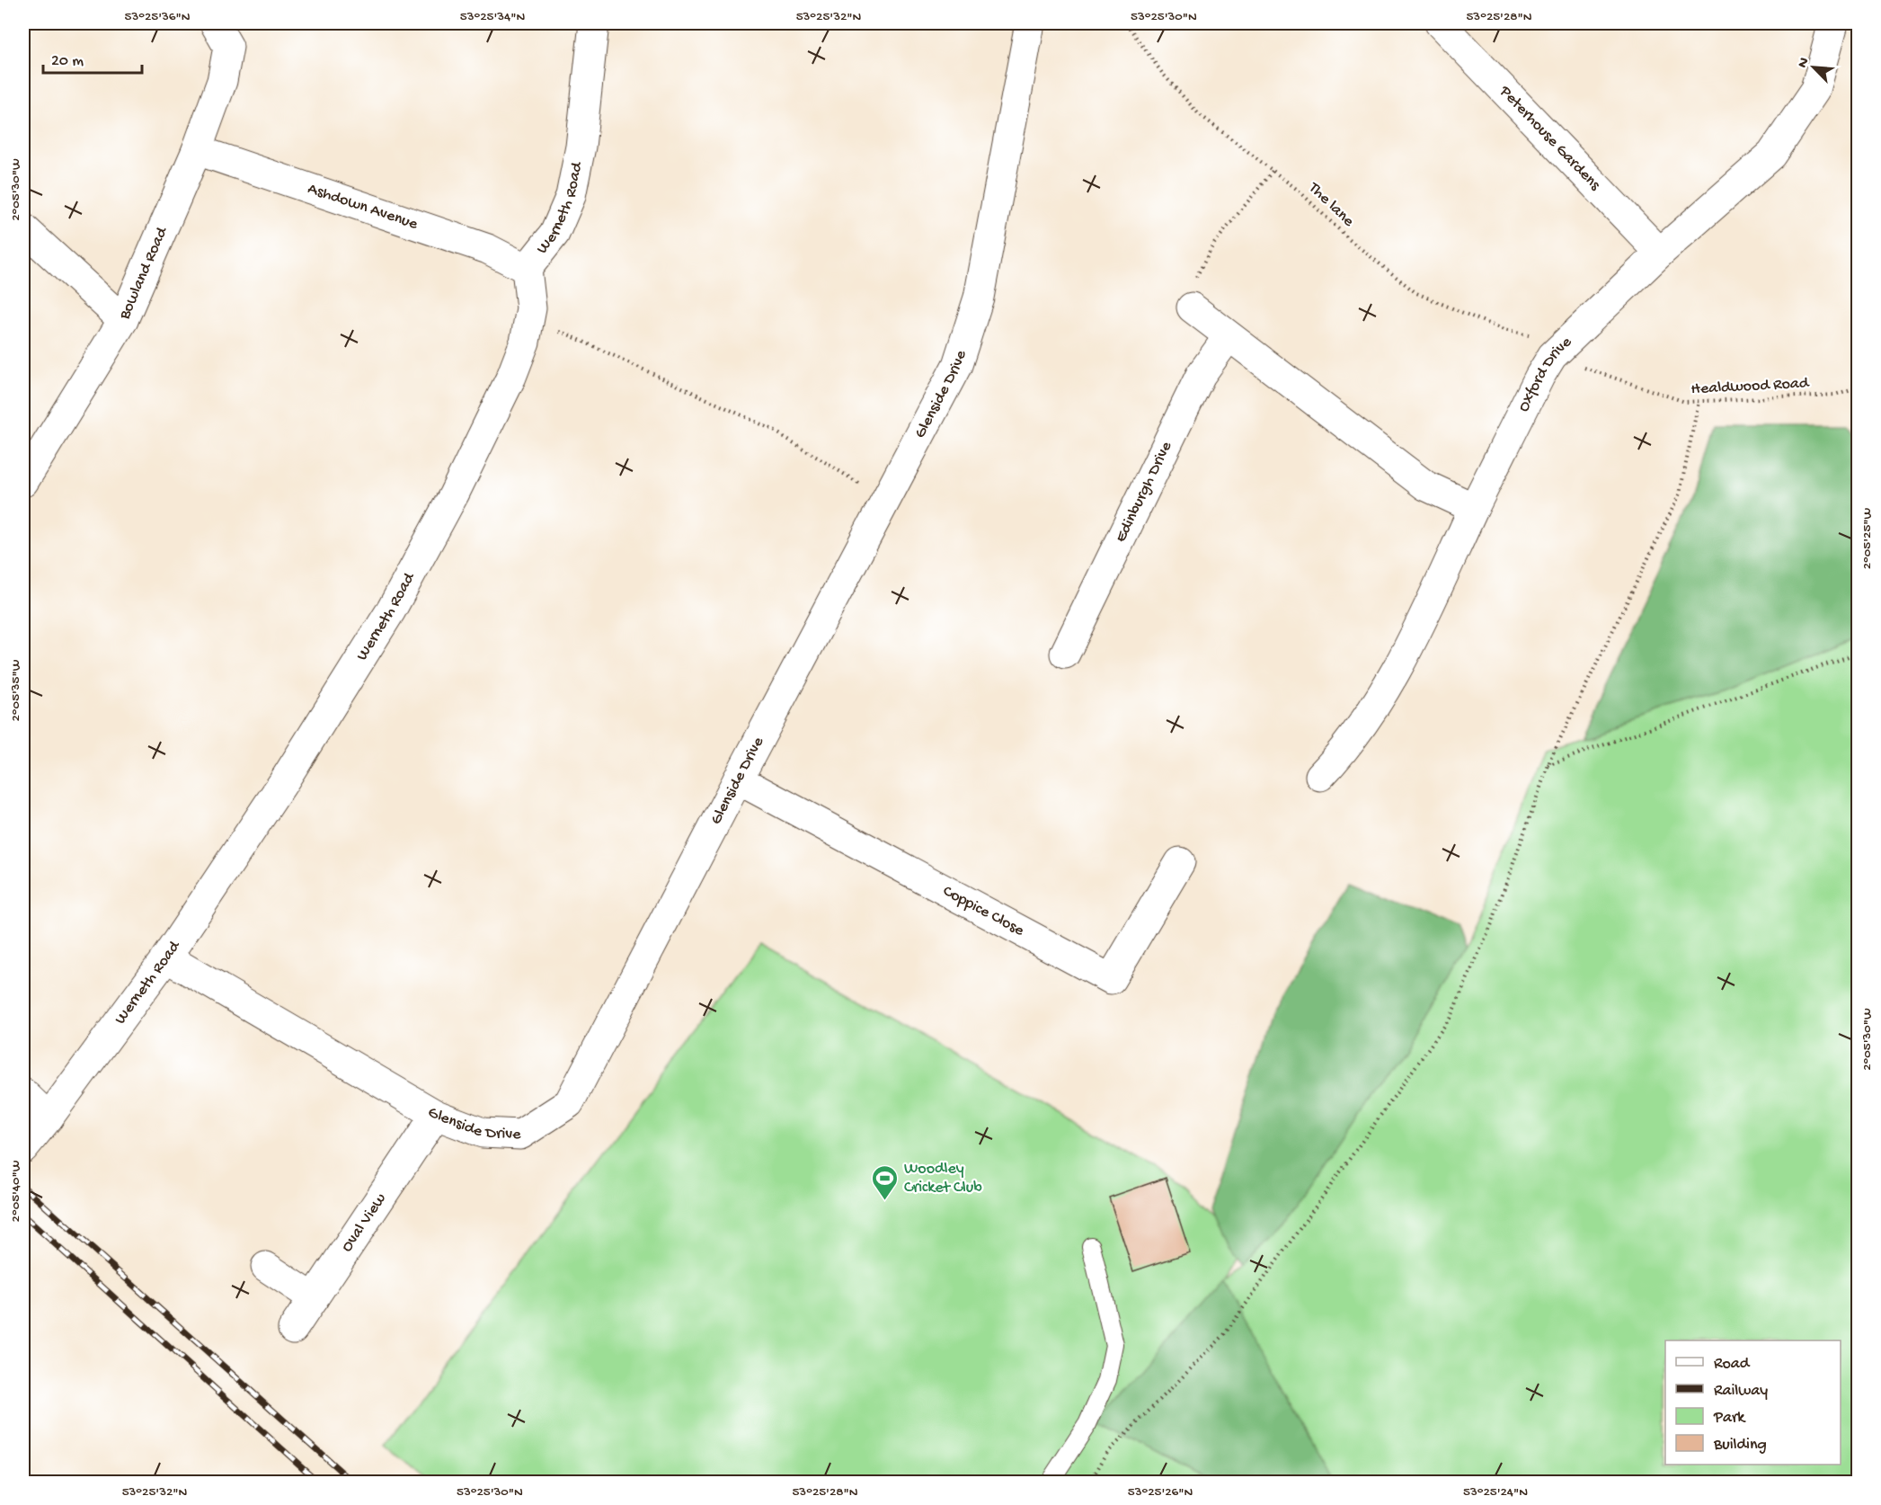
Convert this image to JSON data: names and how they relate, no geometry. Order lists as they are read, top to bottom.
{
  "streets": {
    "street": [
      "Peterhouse Gardens",
      "Ashdown Avenue",
      "Werneth Road",
      "Bowland Road",
      "Oxford Drive",
      "Glenside Drive",
      "Edinburgh Drive",
      "Coppice Close",
      "Oval View"
    ],
    "path": ["The lane", "Healdwood Road"]
  },
  "crossings": [
    ["Peterhouse Gardens", "Oxford Drive"],
    ["The lane", "Oxford Drive"],
    ["The lane", "Healdwood Road"],
    ["Ashdown Avenue", "Werneth Road"],
    ["Ashdown Avenue", "Bowland Road"],
    ["Werneth Road", "Glenside Drive"],
    ["Oxford Drive", "Healdwood Road"],
    ["Glenside Drive", "Coppice Close"],
    ["Glenside Drive", "Oval View"]
  ],
  "places": {
    "sports": ["Woodley Cricket Club"]
  },
  "legend": [
    "Road",
    "Railway",
    "Park",
    "Building"
  ],
  "scale_bar": "20 m",
  "north": "top left",
  "coordinates": [
    "53°25'36\"N",
    "53°25'34\"N",
    "53°25'32\"N",
    "53°25'30\"N",
    "53°25'28\"N",
    "2°05'30\"W",
    "2°05'25\"W",
    "2°05'35\"W",
    "2°05'40\"W",
    "53°25'26\"N",
    "53°25'24\"N"
  ]
}
